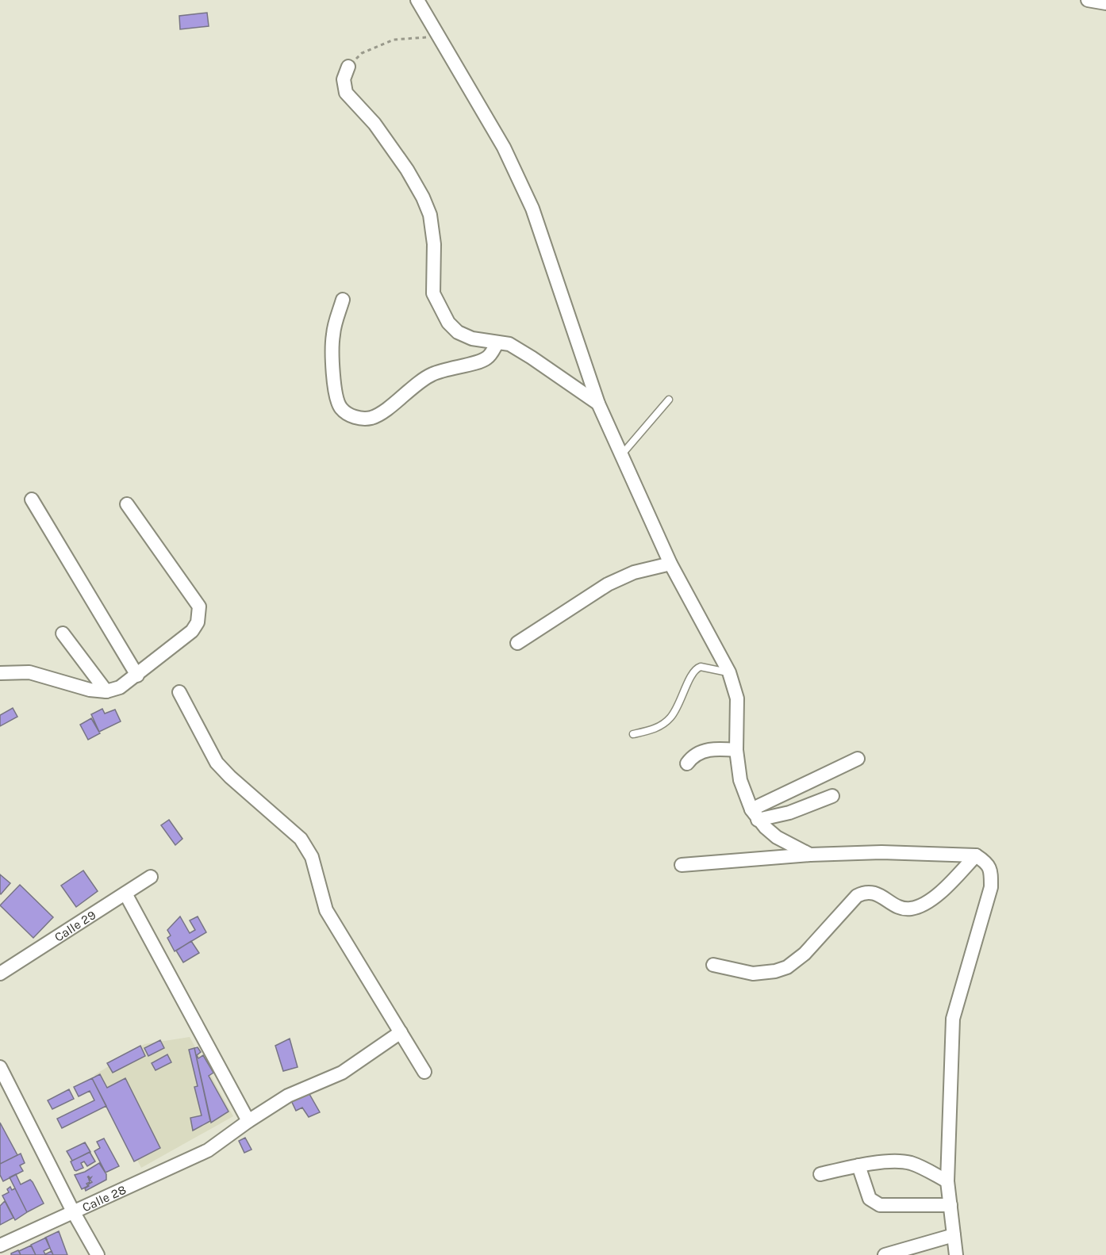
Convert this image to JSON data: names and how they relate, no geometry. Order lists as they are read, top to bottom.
{
  "streets": {
    "street": ["Calle 29", "Calle 28"]
  }
}
